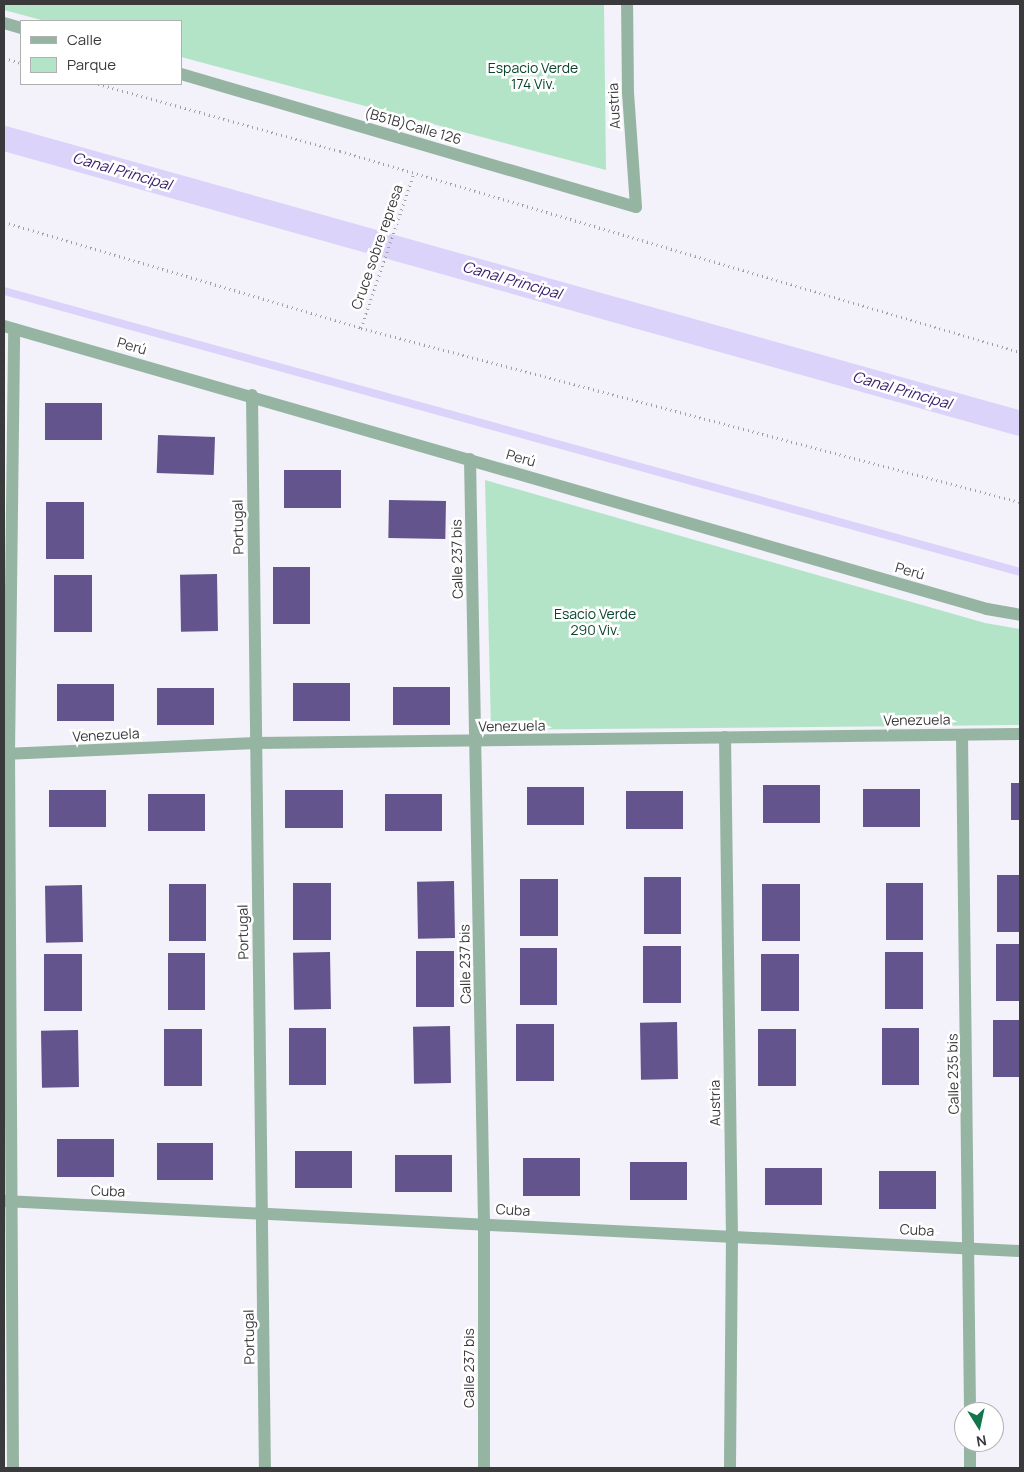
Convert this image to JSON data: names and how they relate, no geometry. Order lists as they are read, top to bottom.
{
  "streets": {
    "street": [
      "Austria",
      "(B51B)Calle 126",
      "Perú",
      "Portugal",
      "Calle 237 bis",
      "Venezuela",
      "Calle 235 bis",
      "Cuba"
    ],
    "path": ["Cruce sobre represa"]
  },
  "crossings": [
    ["Austria", "(B51B)Calle 126"],
    ["Austria", "Venezuela"],
    ["Austria", "Cuba"],
    ["Perú", "Portugal"],
    ["Perú", "Calle 237 bis"],
    ["Portugal", "Venezuela"],
    ["Portugal", "Cuba"],
    ["Calle 237 bis", "Venezuela"],
    ["Calle 237 bis", "Cuba"],
    ["Venezuela", "Calle 235 bis"],
    ["Calle 235 bis", "Cuba"]
  ],
  "water": ["Canal Principal"],
  "parks": ["Espacio Verde 174 Viv.", "Esacio Verde 290 Viv."],
  "legend": ["Calle", "Parque"],
  "north": "bottom"
}
